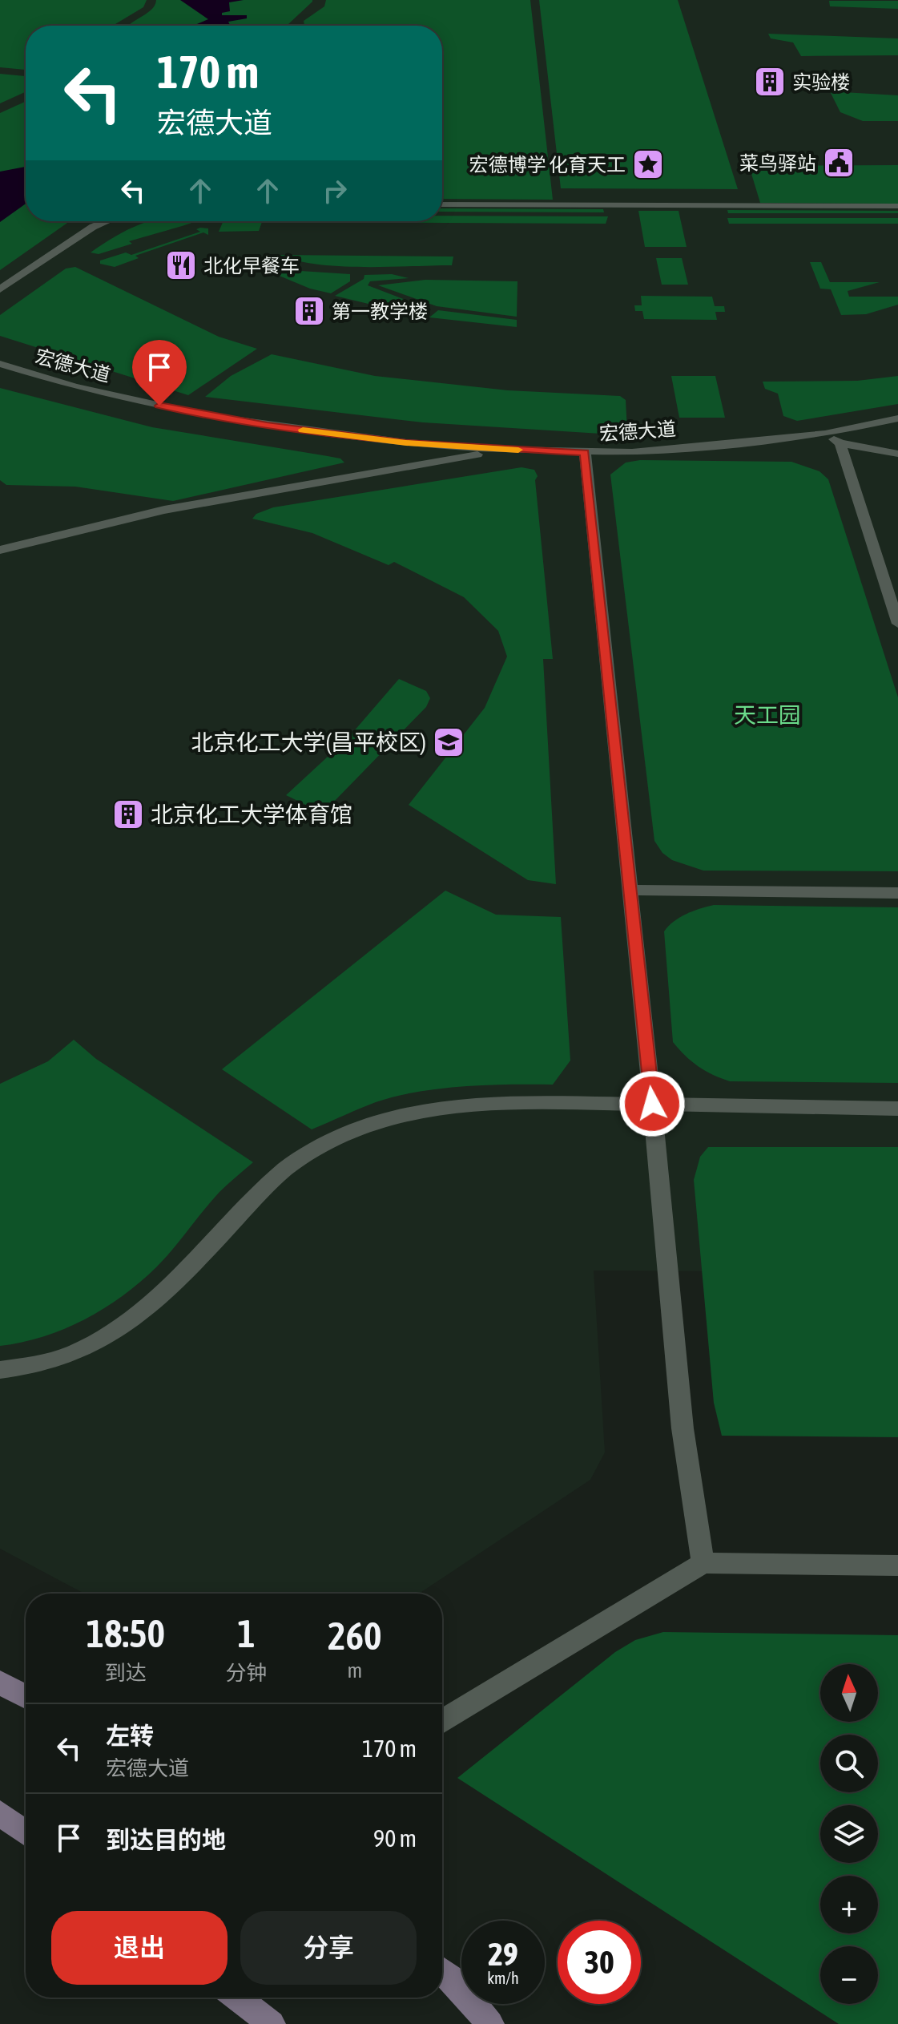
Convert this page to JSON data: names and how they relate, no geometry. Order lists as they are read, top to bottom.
{
  "streets": {
    "street": ["宏德大道"]
  },
  "parks": ["天工园"],
  "places": {
    "building": ["实验楼", "第一教学楼", "北京化工大学体育馆"],
    "public building": ["菜鸟驿站"],
    "place": ["宏德博学 化育天工"],
    "restaurant": ["北化早餐车"],
    "school or university": ["北京化工大学(昌平校区)"]
  },
  "north": "top",
  "page": {
    "turn": ["170 m", "宏德大道"],
    "eta": [
      "18:50",
      "到达",
      "1",
      "分钟",
      "260",
      "m"
    ],
    "map_buttons": ["+", "−"],
    "list": [
      {
        "name": "左转",
        "note": "宏德大道",
        "value": "170 m"
      },
      {
        "name": "到达目的地",
        "value": "90 m"
      }
    ],
    "buttons": ["退出", "分享"],
    "speed": "29 km/h",
    "limit": "30"
  }
}
